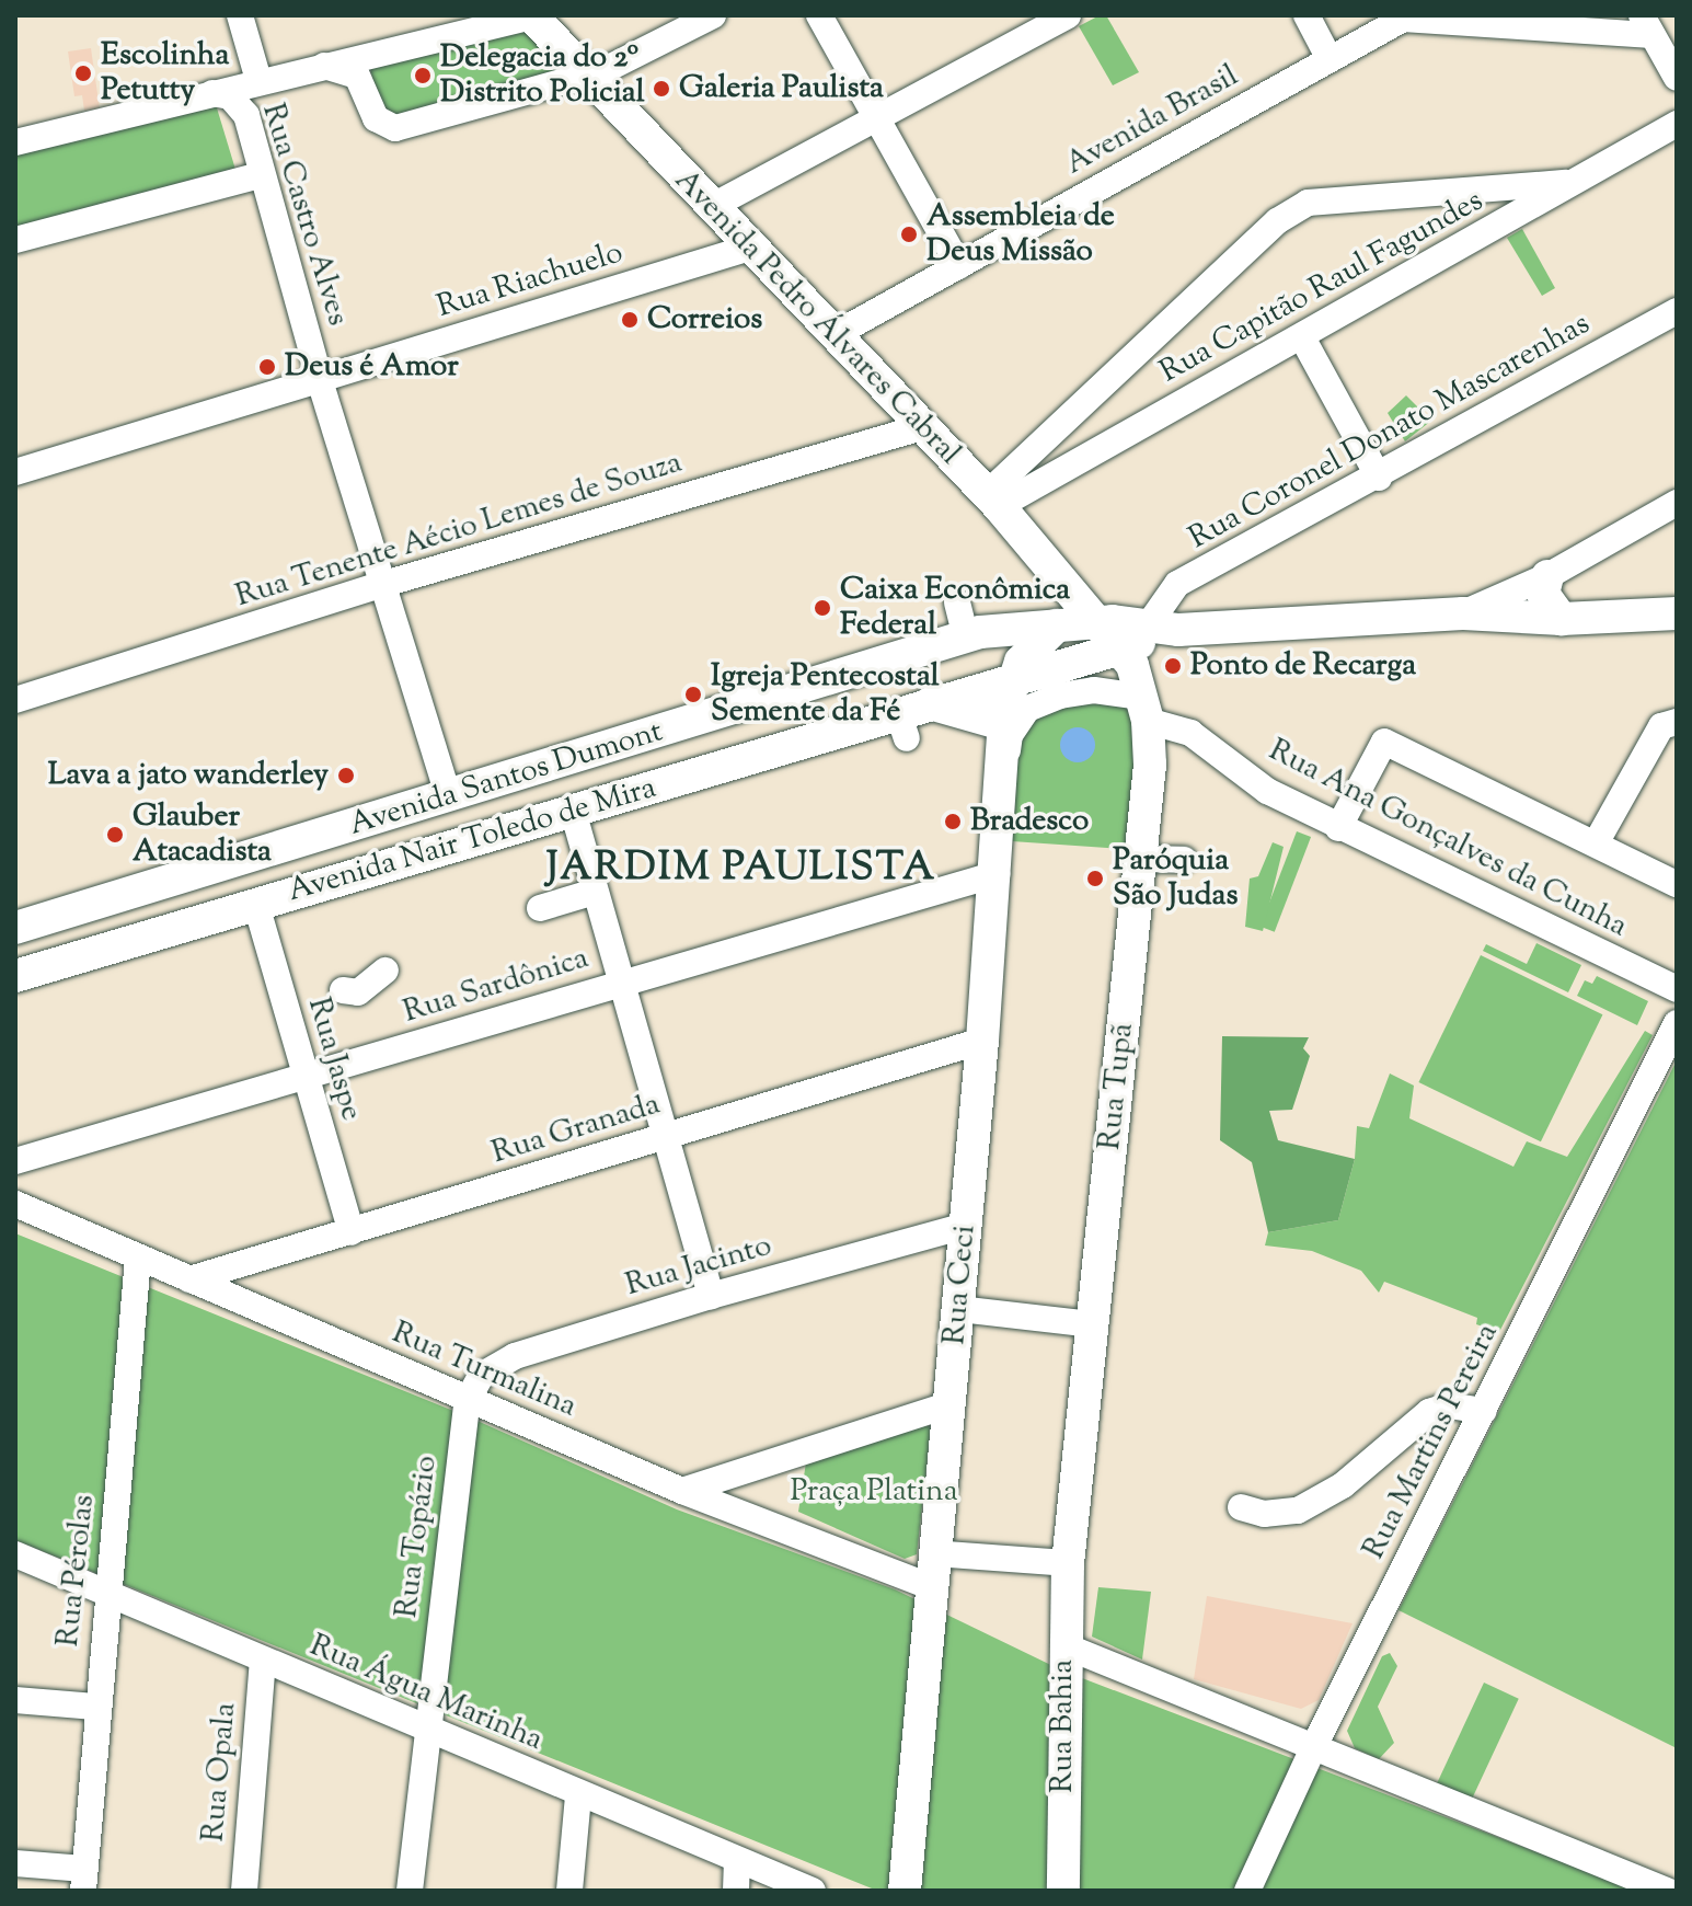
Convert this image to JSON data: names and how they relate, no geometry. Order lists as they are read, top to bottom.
{
  "streets": {
    "main road": [
      "Avenida Pedro Álvares Cabral",
      "Avenida Santos Dumont",
      "Avenida Nair Toledo de Mira",
      "Rua Tupã",
      "Rua Ceci",
      "Rua Bahia"
    ],
    "street": [
      "Avenida Brasil",
      "Rua Castro Alves",
      "Rua Riachuelo",
      "Rua Capitão Raul Fagundes",
      "Rua Coronel Donato Mascarenhas",
      "Rua Tenente Aécio Lemes de Souza",
      "Rua Ana Gonçalves da Cunha",
      "Rua Sardônica",
      "Rua Jaspe",
      "Rua Granada",
      "Rua Jacinto",
      "Rua Turmalina",
      "Rua Martins Pereira",
      "Rua Topázio",
      "Rua Pérolas",
      "Rua Água Marinha",
      "Rua Opala"
    ]
  },
  "crossings": [
    ["Avenida Brasil", "Avenida Pedro Álvares Cabral"],
    ["Rua Castro Alves", "Rua Riachuelo"],
    ["Rua Castro Alves", "Rua Tenente Aécio Lemes de Souza"],
    ["Rua Castro Alves", "Avenida Santos Dumont"],
    ["Rua Riachuelo", "Avenida Pedro Álvares Cabral"],
    ["Rua Capitão Raul Fagundes", "Avenida Pedro Álvares Cabral"],
    ["Avenida Pedro Álvares Cabral", "Rua Tenente Aécio Lemes de Souza"],
    ["Avenida Pedro Álvares Cabral", "Avenida Santos Dumont"],
    ["Avenida Pedro Álvares Cabral", "Rua Tupã"],
    ["Avenida Santos Dumont", "Rua Tupã"],
    ["Rua Ana Gonçalves da Cunha", "Rua Tupã"],
    ["Rua Ana Gonçalves da Cunha", "Rua Ceci"],
    ["Avenida Nair Toledo de Mira", "Rua Jaspe"],
    ["Rua Sardônica", "Rua Jaspe"],
    ["Rua Sardônica", "Rua Ceci"],
    ["Rua Jaspe", "Rua Granada"],
    ["Rua Tupã", "Rua Bahia"],
    ["Rua Granada", "Rua Ceci"],
    ["Rua Granada", "Rua Turmalina"],
    ["Rua Jacinto", "Rua Ceci"],
    ["Rua Jacinto", "Rua Turmalina"],
    ["Rua Jacinto", "Rua Topázio"],
    ["Rua Ceci", "Rua Turmalina"],
    ["Rua Turmalina", "Rua Topázio"],
    ["Rua Turmalina", "Rua Pérolas"],
    ["Rua Topázio", "Rua Água Marinha"],
    ["Rua Pérolas", "Rua Água Marinha"],
    ["Rua Água Marinha", "Rua Opala"]
  ],
  "districts": ["JARDIM PAULISTA"],
  "parks": ["Praça Platina"],
  "places": [
    "Escolinha Petutty",
    "Delegacia do 2º Distrito Policial",
    "Galeria Paulista",
    "Assembleia de Deus Missão",
    "Correios",
    "Deus é Amor",
    "Caixa Econômica Federal",
    "Ponto de Recarga",
    "Igreja Pentecostal Semente da Fé",
    "Lava a jato wanderley",
    "Bradesco",
    "Glauber Atacadista",
    "Paróquia São Judas"
  ]
}
